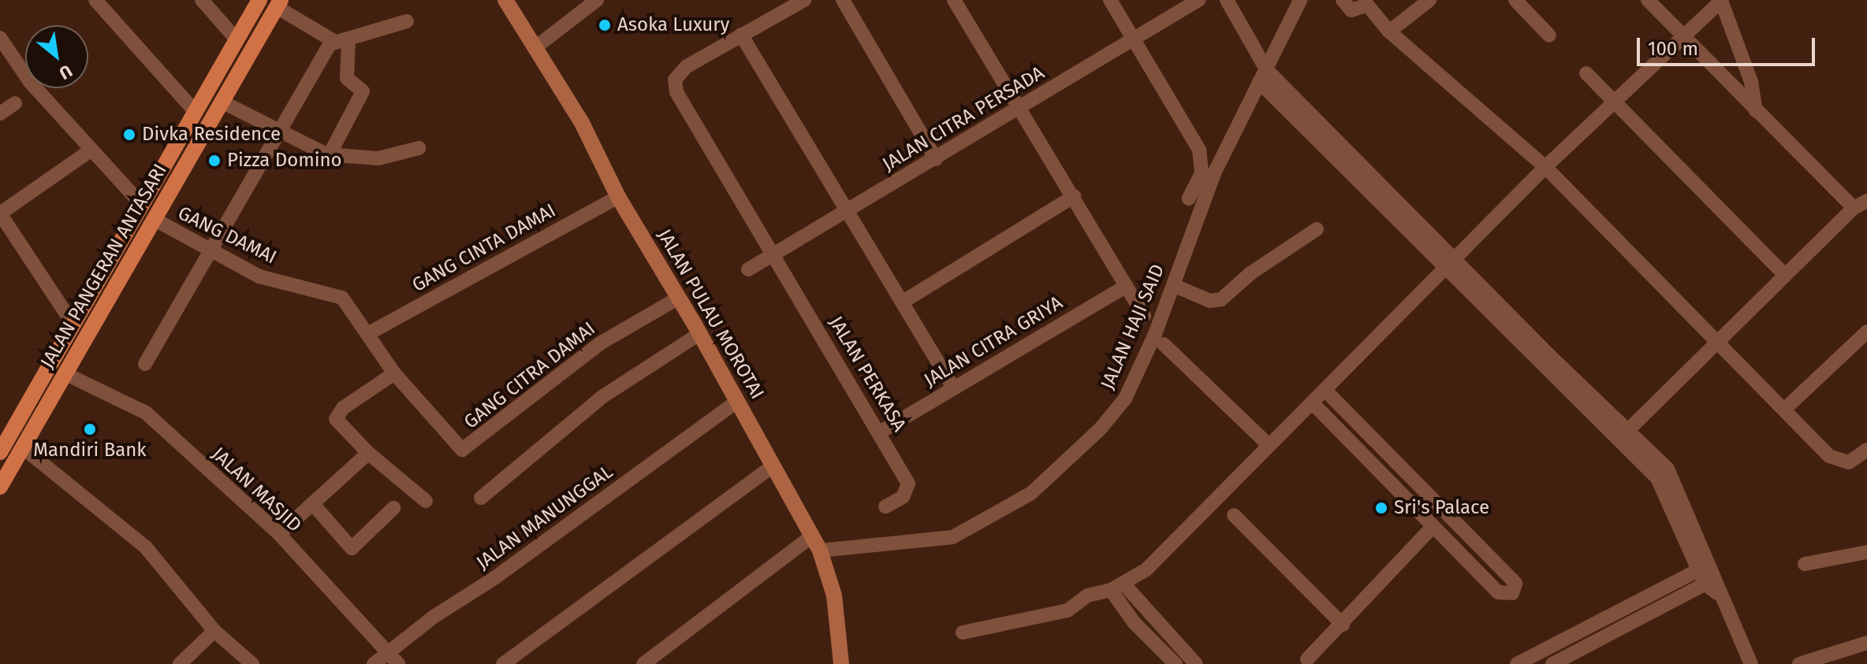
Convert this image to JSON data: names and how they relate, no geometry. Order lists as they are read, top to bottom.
{
  "streets": {
    "main road": ["JALAN PANGERAN ANTASARI"],
    "street": [
      "JALAN CITRA PERSADA",
      "GANG DAMAI",
      "GANG CINTA DAMAI",
      "JALAN PULAU MOROTAI",
      "JALAN HAJI SAID",
      "JALAN CITRA GRIYA",
      "JALAN PERKASA",
      "GANG CITRA DAMAI",
      "JALAN MASJID",
      "JALAN MANUNGGAL"
    ]
  },
  "crossings": [
    ["JALAN CITRA PERSADA", "JALAN PERKASA"],
    ["GANG DAMAI", "GANG CINTA DAMAI"],
    ["GANG DAMAI", "JALAN PANGERAN ANTASARI"],
    ["GANG DAMAI", "GANG CITRA DAMAI"],
    ["GANG CINTA DAMAI", "JALAN PULAU MOROTAI"],
    ["JALAN PANGERAN ANTASARI", "JALAN MASJID"],
    ["JALAN PULAU MOROTAI", "JALAN HAJI SAID"],
    ["JALAN PULAU MOROTAI", "GANG CITRA DAMAI"],
    ["JALAN PULAU MOROTAI", "JALAN MANUNGGAL"],
    ["JALAN CITRA GRIYA", "JALAN PERKASA"],
    ["JALAN MASJID", "JALAN MANUNGGAL"]
  ],
  "places": [
    "Asoka Luxury",
    "Divka Residence",
    "Pizza Domino",
    "Mandiri Bank",
    "Sri's Palace"
  ],
  "scale_bar": "100 m",
  "north": "bottom right"
}
